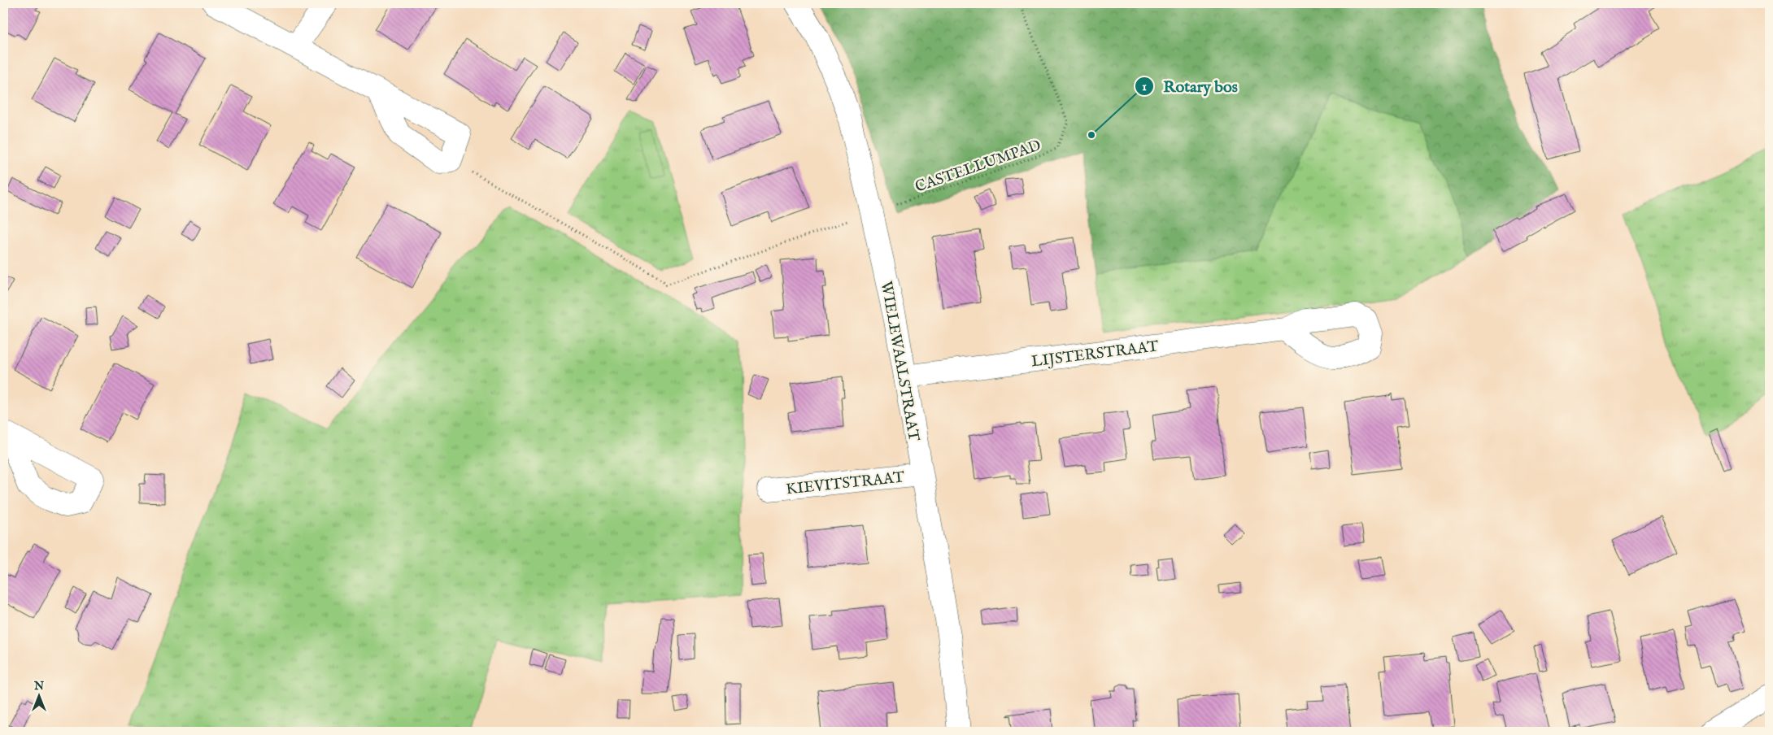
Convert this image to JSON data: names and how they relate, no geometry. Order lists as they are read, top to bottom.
{
  "streets": {
    "street": ["LIJSTERSTRAAT", "WIELEWAALSTRAAT", "KIEVITSTRAAT"],
    "path": ["CASTELLUMPAD"]
  },
  "crossings": [
    ["CASTELLUMPAD", "WIELEWAALSTRAAT"],
    ["LIJSTERSTRAAT", "WIELEWAALSTRAAT"],
    ["WIELEWAALSTRAAT", "KIEVITSTRAAT"]
  ],
  "places": ["Rotary bos"],
  "north": "top"
}
